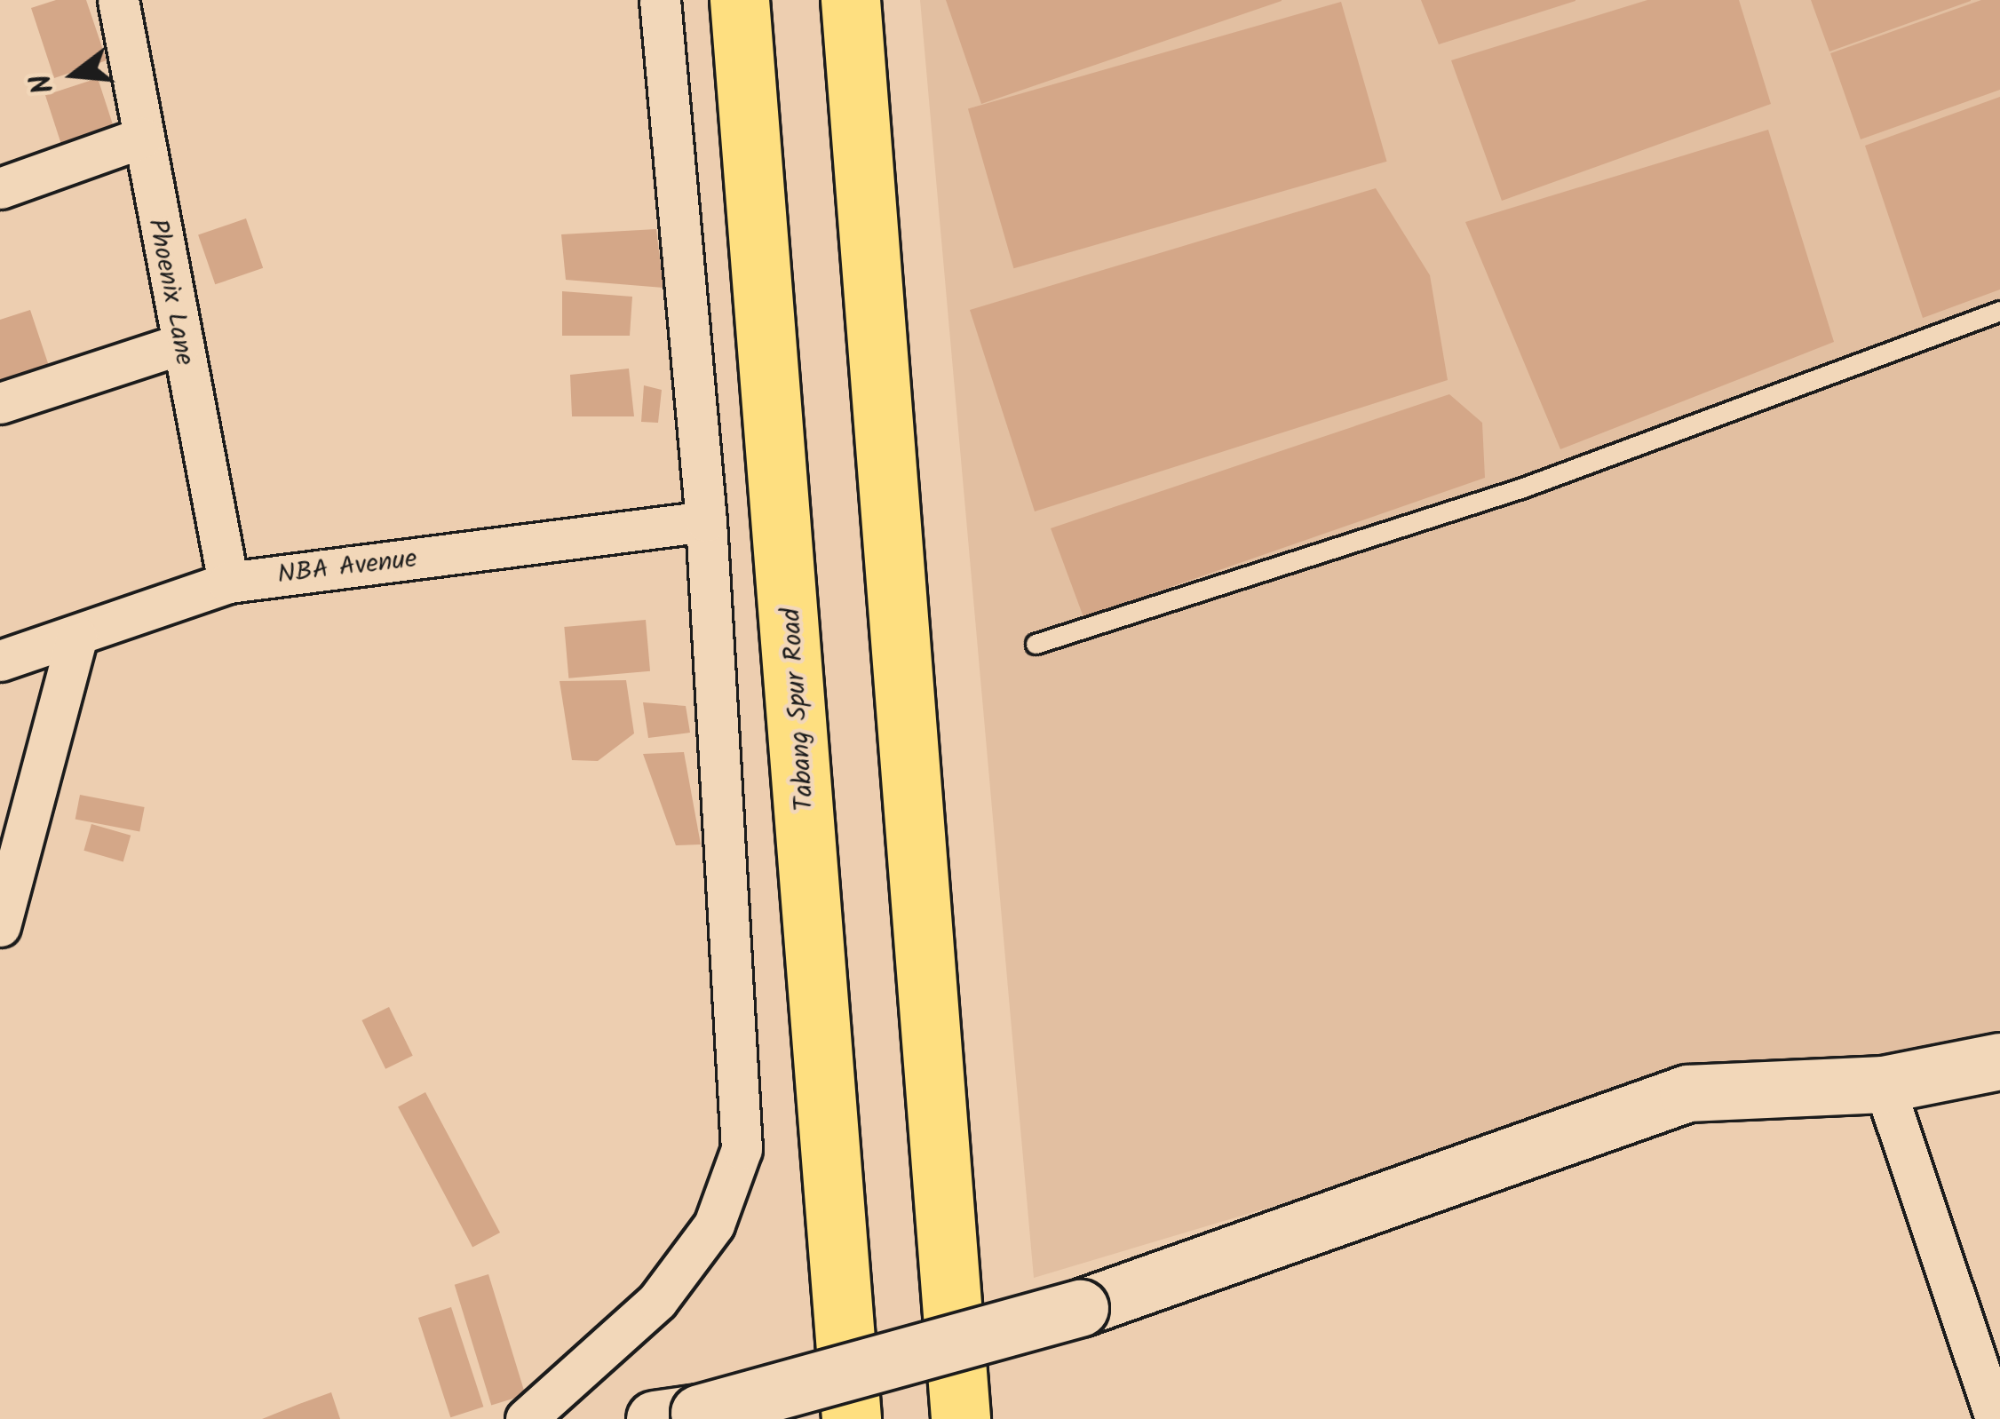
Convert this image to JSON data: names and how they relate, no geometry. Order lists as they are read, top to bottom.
{
  "streets": {
    "highway": ["Tabang Spur Road"],
    "street": ["Phoenix Lane", "NBA Avenue"]
  },
  "crossings": [
    ["Phoenix Lane", "NBA Avenue"]
  ],
  "north": "left"
}
